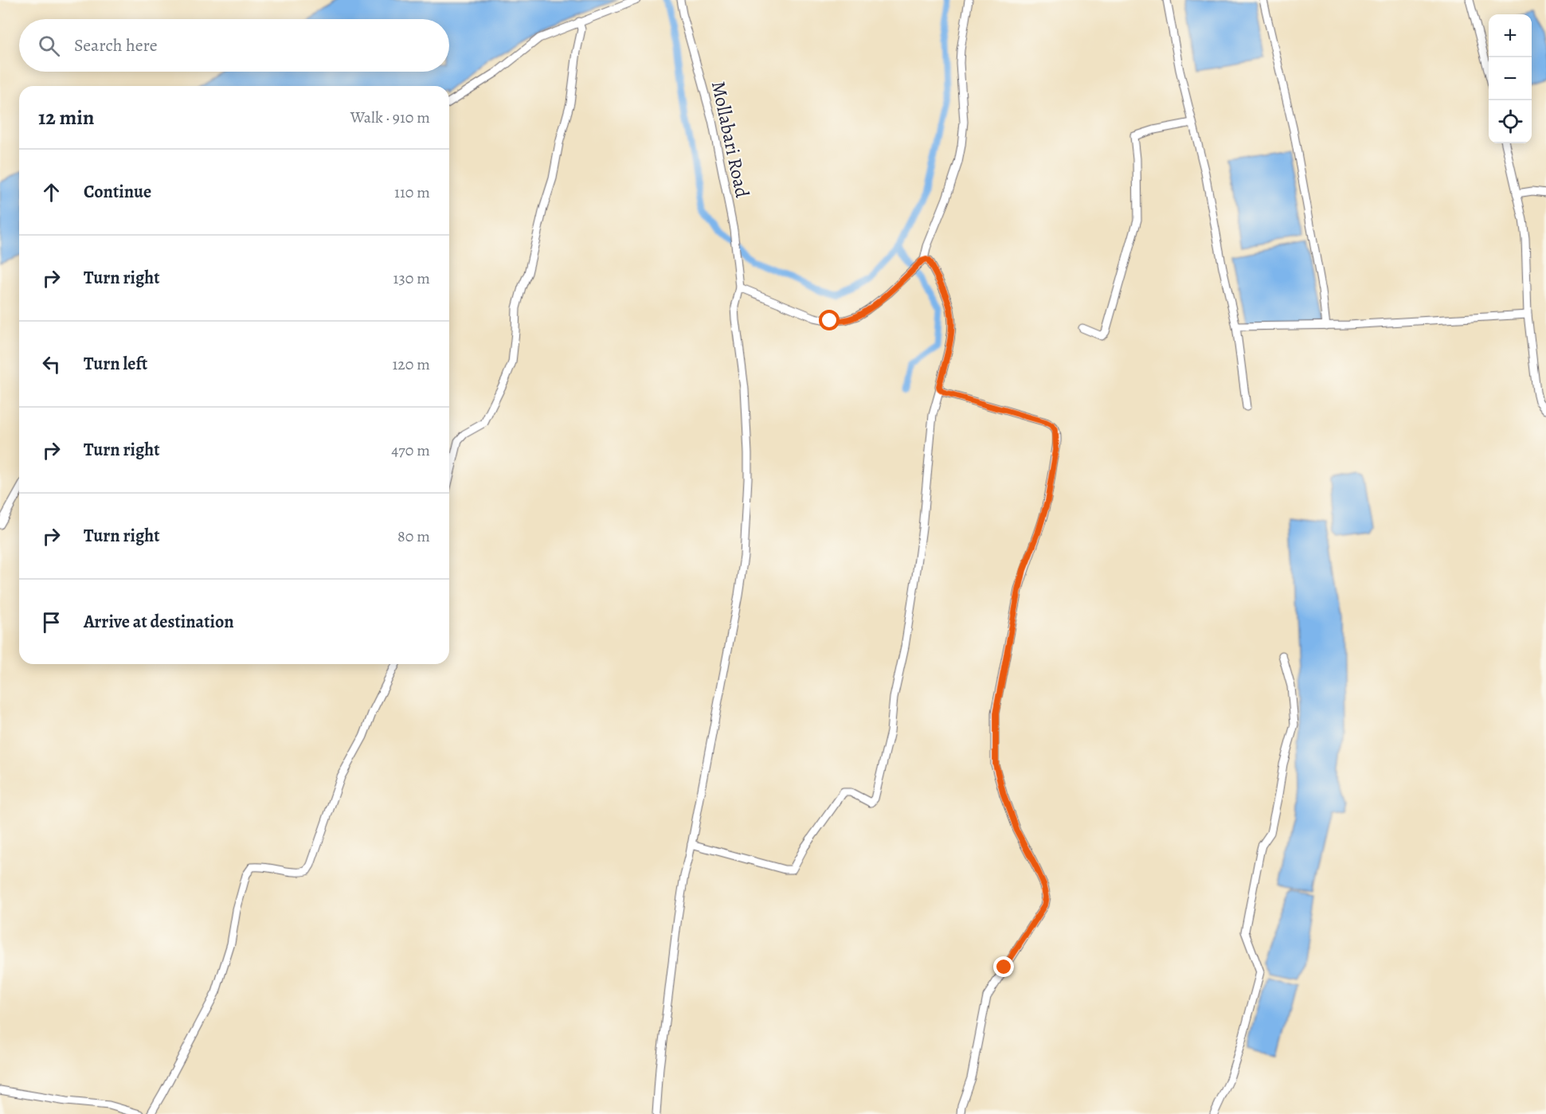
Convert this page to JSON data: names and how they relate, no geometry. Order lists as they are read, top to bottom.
{
  "streets": {
    "street": ["Mollabari Road"]
  },
  "page": {
    "map_buttons": ["+", "−"],
    "search": "Search here",
    "heading": ["12 min", "Walk · 910 m"],
    "list": [
      ["Continue", "110 m"],
      ["Turn right", "130 m"],
      ["Turn left", "120 m"],
      ["Turn right", "470 m"],
      ["Turn right", "80 m"],
      "Arrive at destination"
    ]
  }
}
